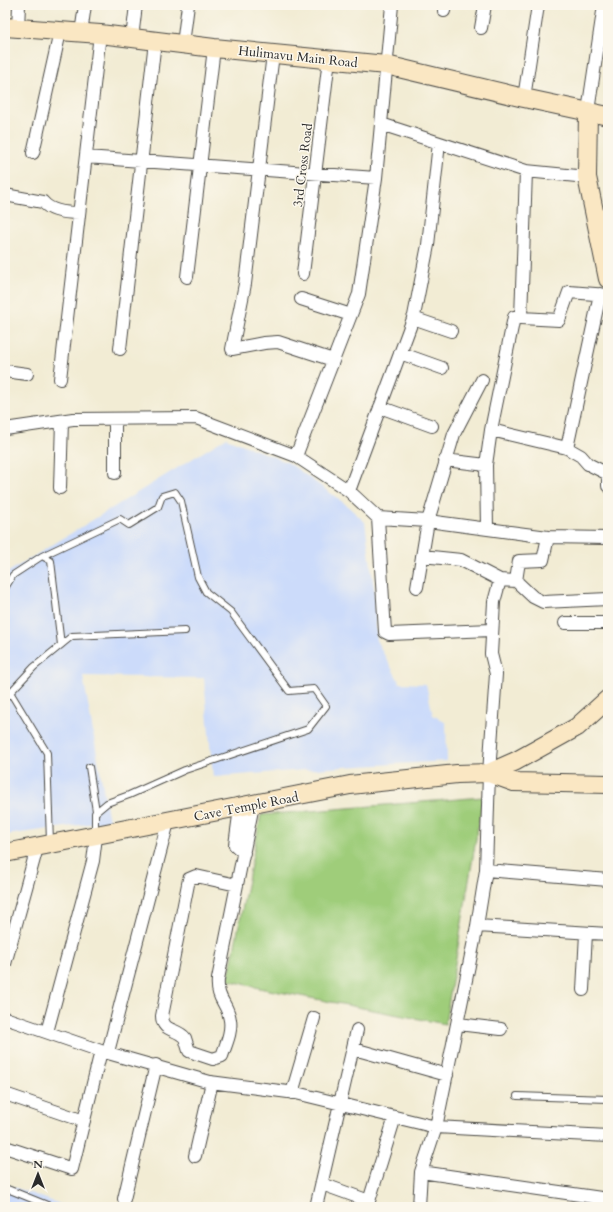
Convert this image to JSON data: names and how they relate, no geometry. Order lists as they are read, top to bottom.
{
  "streets": {
    "street": ["Hulimavu Main Road", "3rd Cross Road", "Cave Temple Road"]
  },
  "crossings": [
    ["Hulimavu Main Road", "3rd Cross Road"]
  ],
  "north": "top"
}
